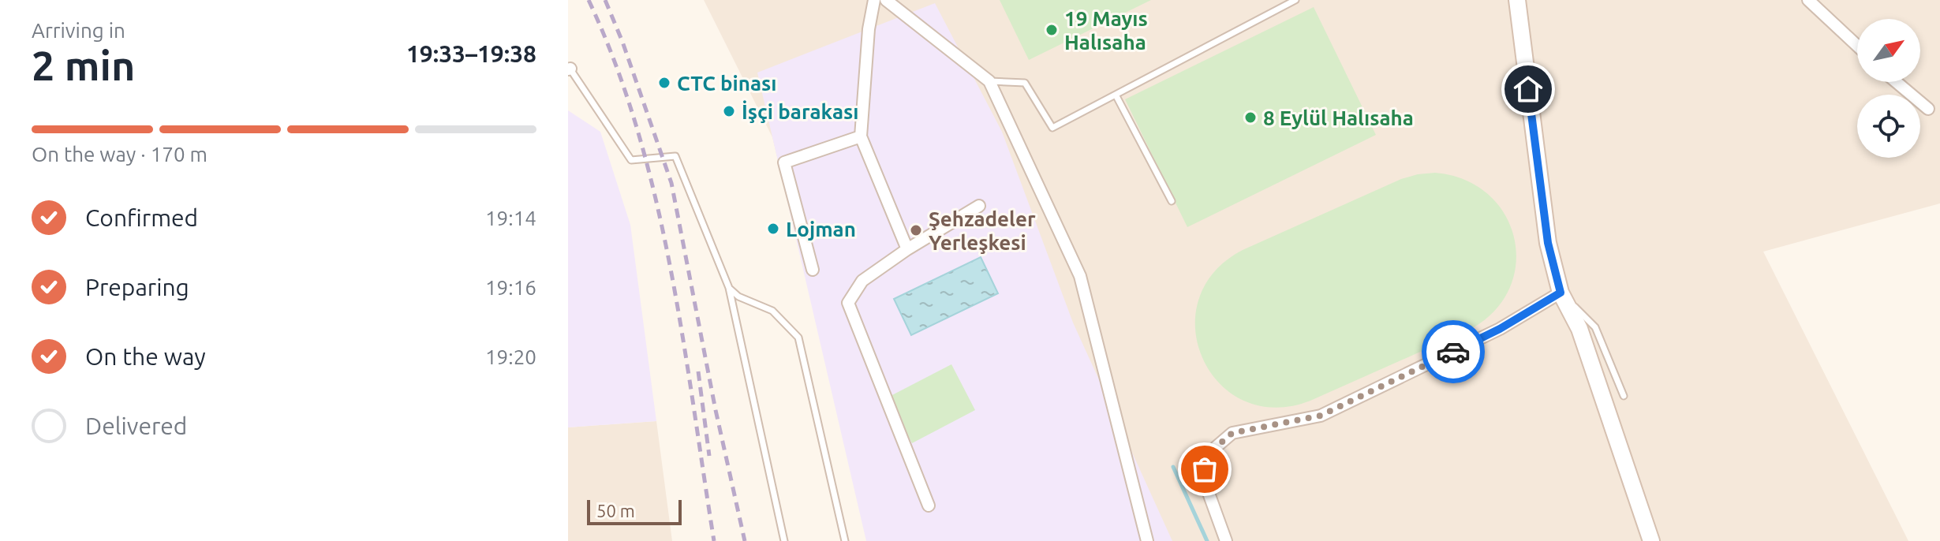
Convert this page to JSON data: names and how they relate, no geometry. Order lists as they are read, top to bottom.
{
  "places": [
    "19 Mayıs Halısaha",
    "CTC binası",
    "İşçi barakası",
    "8 Eylül Halısaha",
    "Lojman",
    "Şehzadeler Yerleşkesi"
  ],
  "scale_bar": "50 m",
  "north": "top right",
  "page": {
    "heading": ["2 min", "Arriving in", "19:33–19:38"],
    "bar": "On the way · 170 m",
    "list": [
      ["Confirmed", "19:14"],
      ["Preparing", "19:16"],
      ["On the way", "19:20"],
      "Delivered"
    ],
    "scale": "50 m"
  }
}
